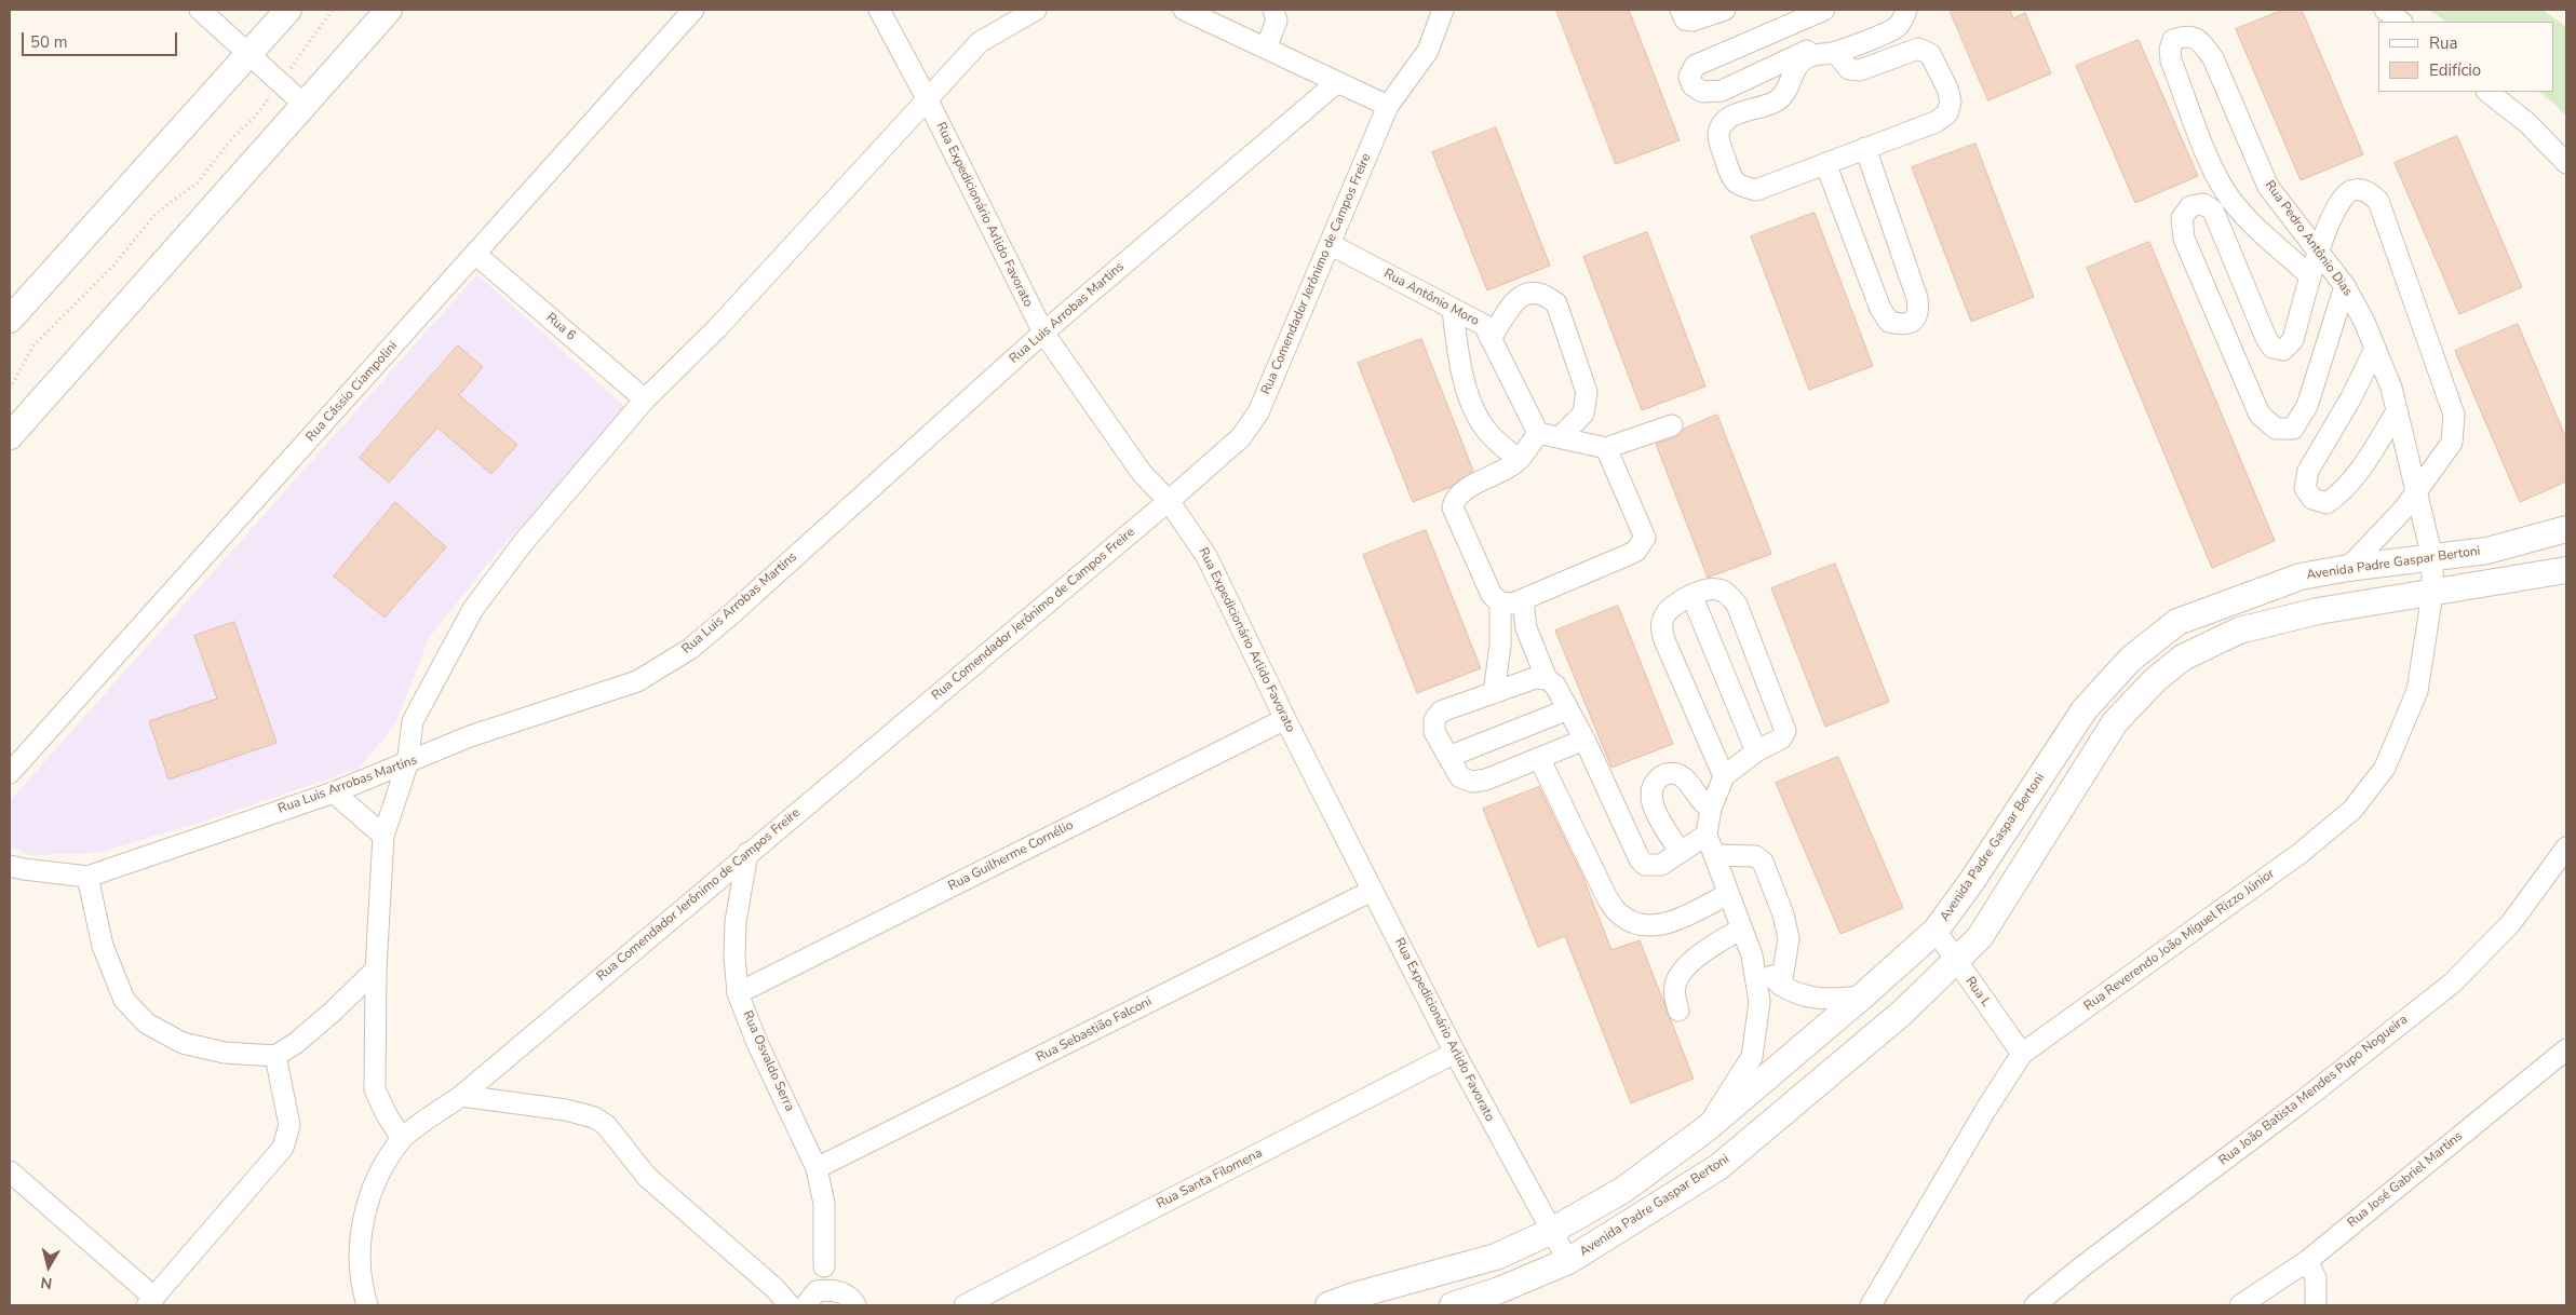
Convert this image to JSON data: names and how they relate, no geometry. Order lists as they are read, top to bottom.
{
  "streets": {
    "street": [
      "Rua Expedicionário Arlido Favorato",
      "Rua Pedro Antônio Dias",
      "Rua Comendador Jerônimo de Campos Freire",
      "Rua Antônio Moro",
      "Rua Luis Arrobas Martins",
      "Rua 6",
      "Rua Cássio Ciampolini",
      "Avenida Padre Gaspar Bertoni",
      "Rua Guilherme Cornélio",
      "Rua Reverendo João Miguel Rizzo Júnior",
      "Rua L",
      "Rua Sebastião Falconi",
      "Rua Osvaldo Serra",
      "Rua João Batista Mendes Pupo Nogueira",
      "Rua Santa Filomena",
      "Rua José Gabriel Martins"
    ]
  },
  "crossings": [
    ["Rua Expedicionário Arlido Favorato", "Rua Comendador Jerônimo de Campos Freire"],
    ["Rua Expedicionário Arlido Favorato", "Rua Luis Arrobas Martins"],
    ["Rua Expedicionário Arlido Favorato", "Avenida Padre Gaspar Bertoni"],
    ["Rua Expedicionário Arlido Favorato", "Rua Guilherme Cornélio"],
    ["Rua Expedicionário Arlido Favorato", "Rua Sebastião Falconi"],
    ["Rua Expedicionário Arlido Favorato", "Rua Santa Filomena"],
    ["Rua Pedro Antônio Dias", "Avenida Padre Gaspar Bertoni"],
    ["Rua Pedro Antônio Dias", "Rua Reverendo João Miguel Rizzo Júnior"],
    ["Rua Comendador Jerônimo de Campos Freire", "Rua Antônio Moro"],
    ["Rua Comendador Jerônimo de Campos Freire", "Rua Osvaldo Serra"],
    ["Rua 6", "Rua Cássio Ciampolini"],
    ["Avenida Padre Gaspar Bertoni", "Rua Reverendo João Miguel Rizzo Júnior"],
    ["Avenida Padre Gaspar Bertoni", "Rua L"],
    ["Rua Guilherme Cornélio", "Rua Osvaldo Serra"],
    ["Rua Reverendo João Miguel Rizzo Júnior", "Rua L"],
    ["Rua Sebastião Falconi", "Rua Osvaldo Serra"]
  ],
  "legend": ["Rua", "Edifício"],
  "scale_bar": "50 m",
  "north": "bottom"
}
